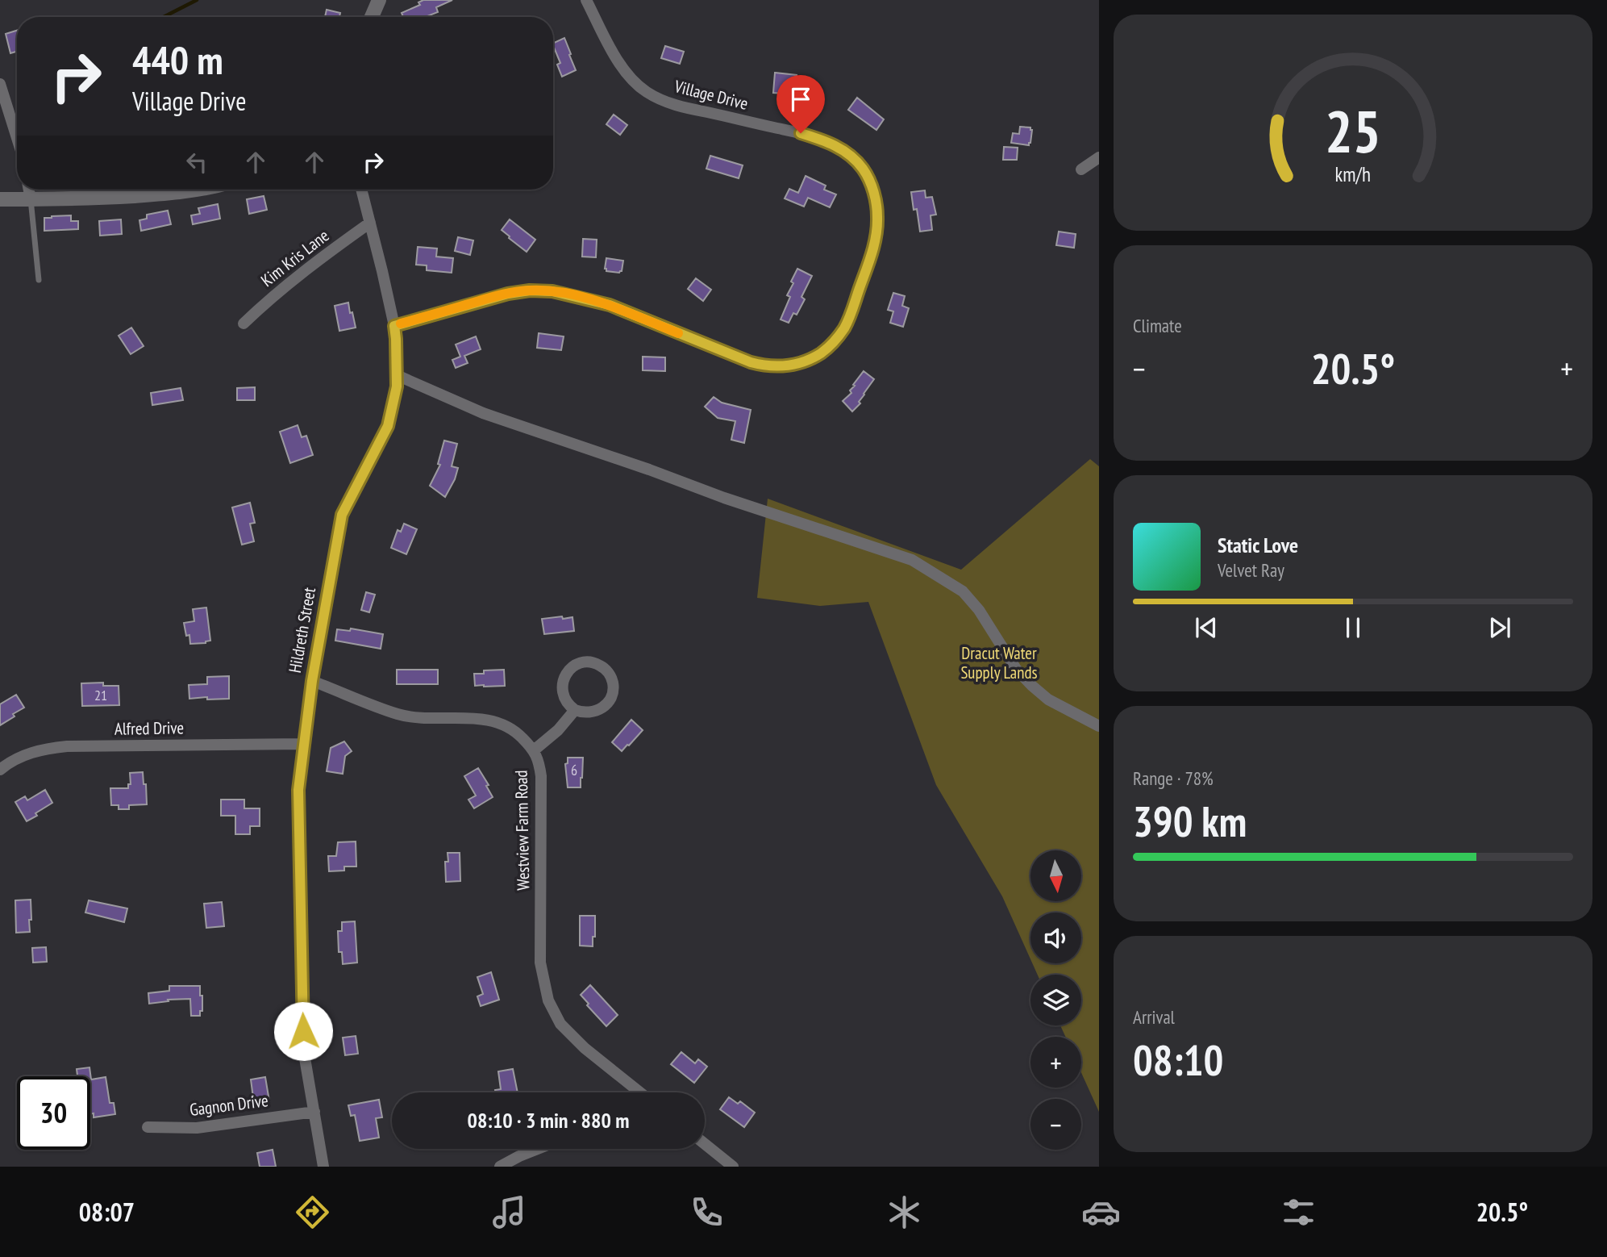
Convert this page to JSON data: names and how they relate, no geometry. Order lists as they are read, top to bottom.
{
  "streets": {
    "street": [
      "Village Drive",
      "Kim Kris Lane",
      "Hildreth Street",
      "Alfred Drive",
      "Westview Farm Road",
      "Gagnon Drive"
    ]
  },
  "crossings": [
    ["Village Drive", "Hildreth Street"],
    ["Kim Kris Lane", "Hildreth Street"],
    ["Hildreth Street", "Alfred Drive"],
    ["Hildreth Street", "Westview Farm Road"],
    ["Hildreth Street", "Gagnon Drive"]
  ],
  "parks": ["Dracut Water Supply Lands"],
  "house_numbers": ["21", "6"],
  "north": "bottom",
  "page": {
    "turn": ["440 m", "Village Drive"],
    "tile": [
      "Climate",
      ["Range · 78%", "390 km"],
      ["Arrival", "08:10"]
    ],
    "heat": ["−", "20.5°", "+"],
    "song": ["Static Love", "Velvet Ray"],
    "map_buttons": ["+", "−"],
    "limit": "30",
    "trip": "08:10 · 3 min · 880 m",
    "tabs": ["08:07", "20.5°"],
    "gauge": ["25", "km/h"]
  }
}
